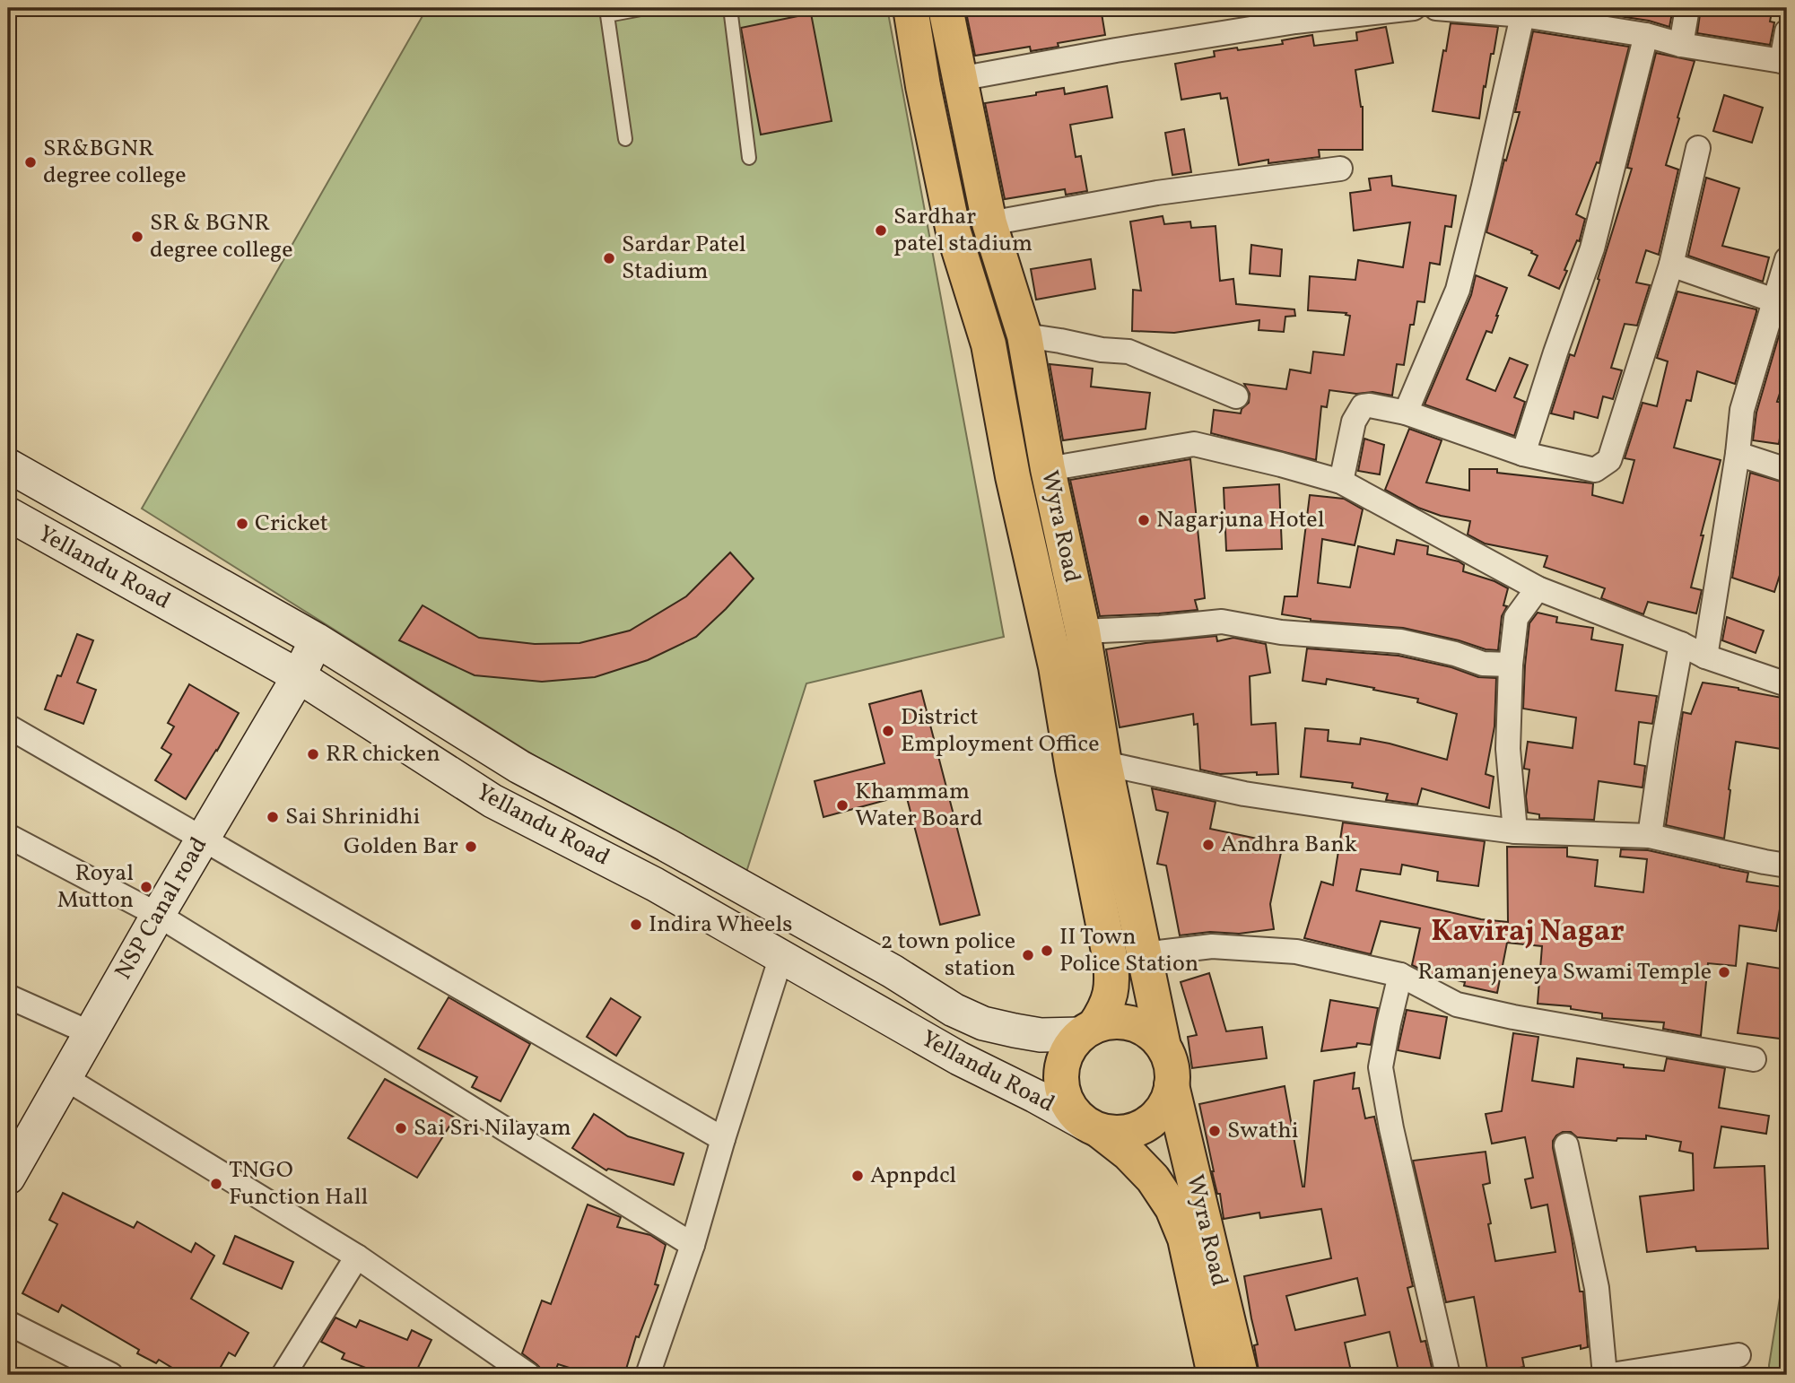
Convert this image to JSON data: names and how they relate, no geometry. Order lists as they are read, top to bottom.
{
  "streets": {
    "main road": ["Wyra Road", "Yellandu Road", "NSP Canal road"]
  },
  "crossings": [
    ["Wyra Road", "Yellandu Road"],
    ["Yellandu Road", "NSP Canal road"]
  ],
  "districts": ["Kaviraj Nagar"],
  "places": [
    "SR&BGNR degree college",
    "Sardhar patel stadium",
    "SR & BGNR degree college",
    "Sardar Patel Stadium",
    "Nagarjuna Hotel",
    "Cricket",
    "District Employment Office",
    "RR chicken",
    "Khammam Water Board",
    "Sai Shrinidhi",
    "Andhra Bank",
    "Golden Bar",
    "Royal Mutton",
    "Indira Wheels",
    "II Town Police Station",
    "2 town police station",
    "Ramanjeneya Swami Temple",
    "Sai Sri Nilayam",
    "Swathi",
    "Apnpdcl",
    "TNGO Function Hall"
  ]
}
